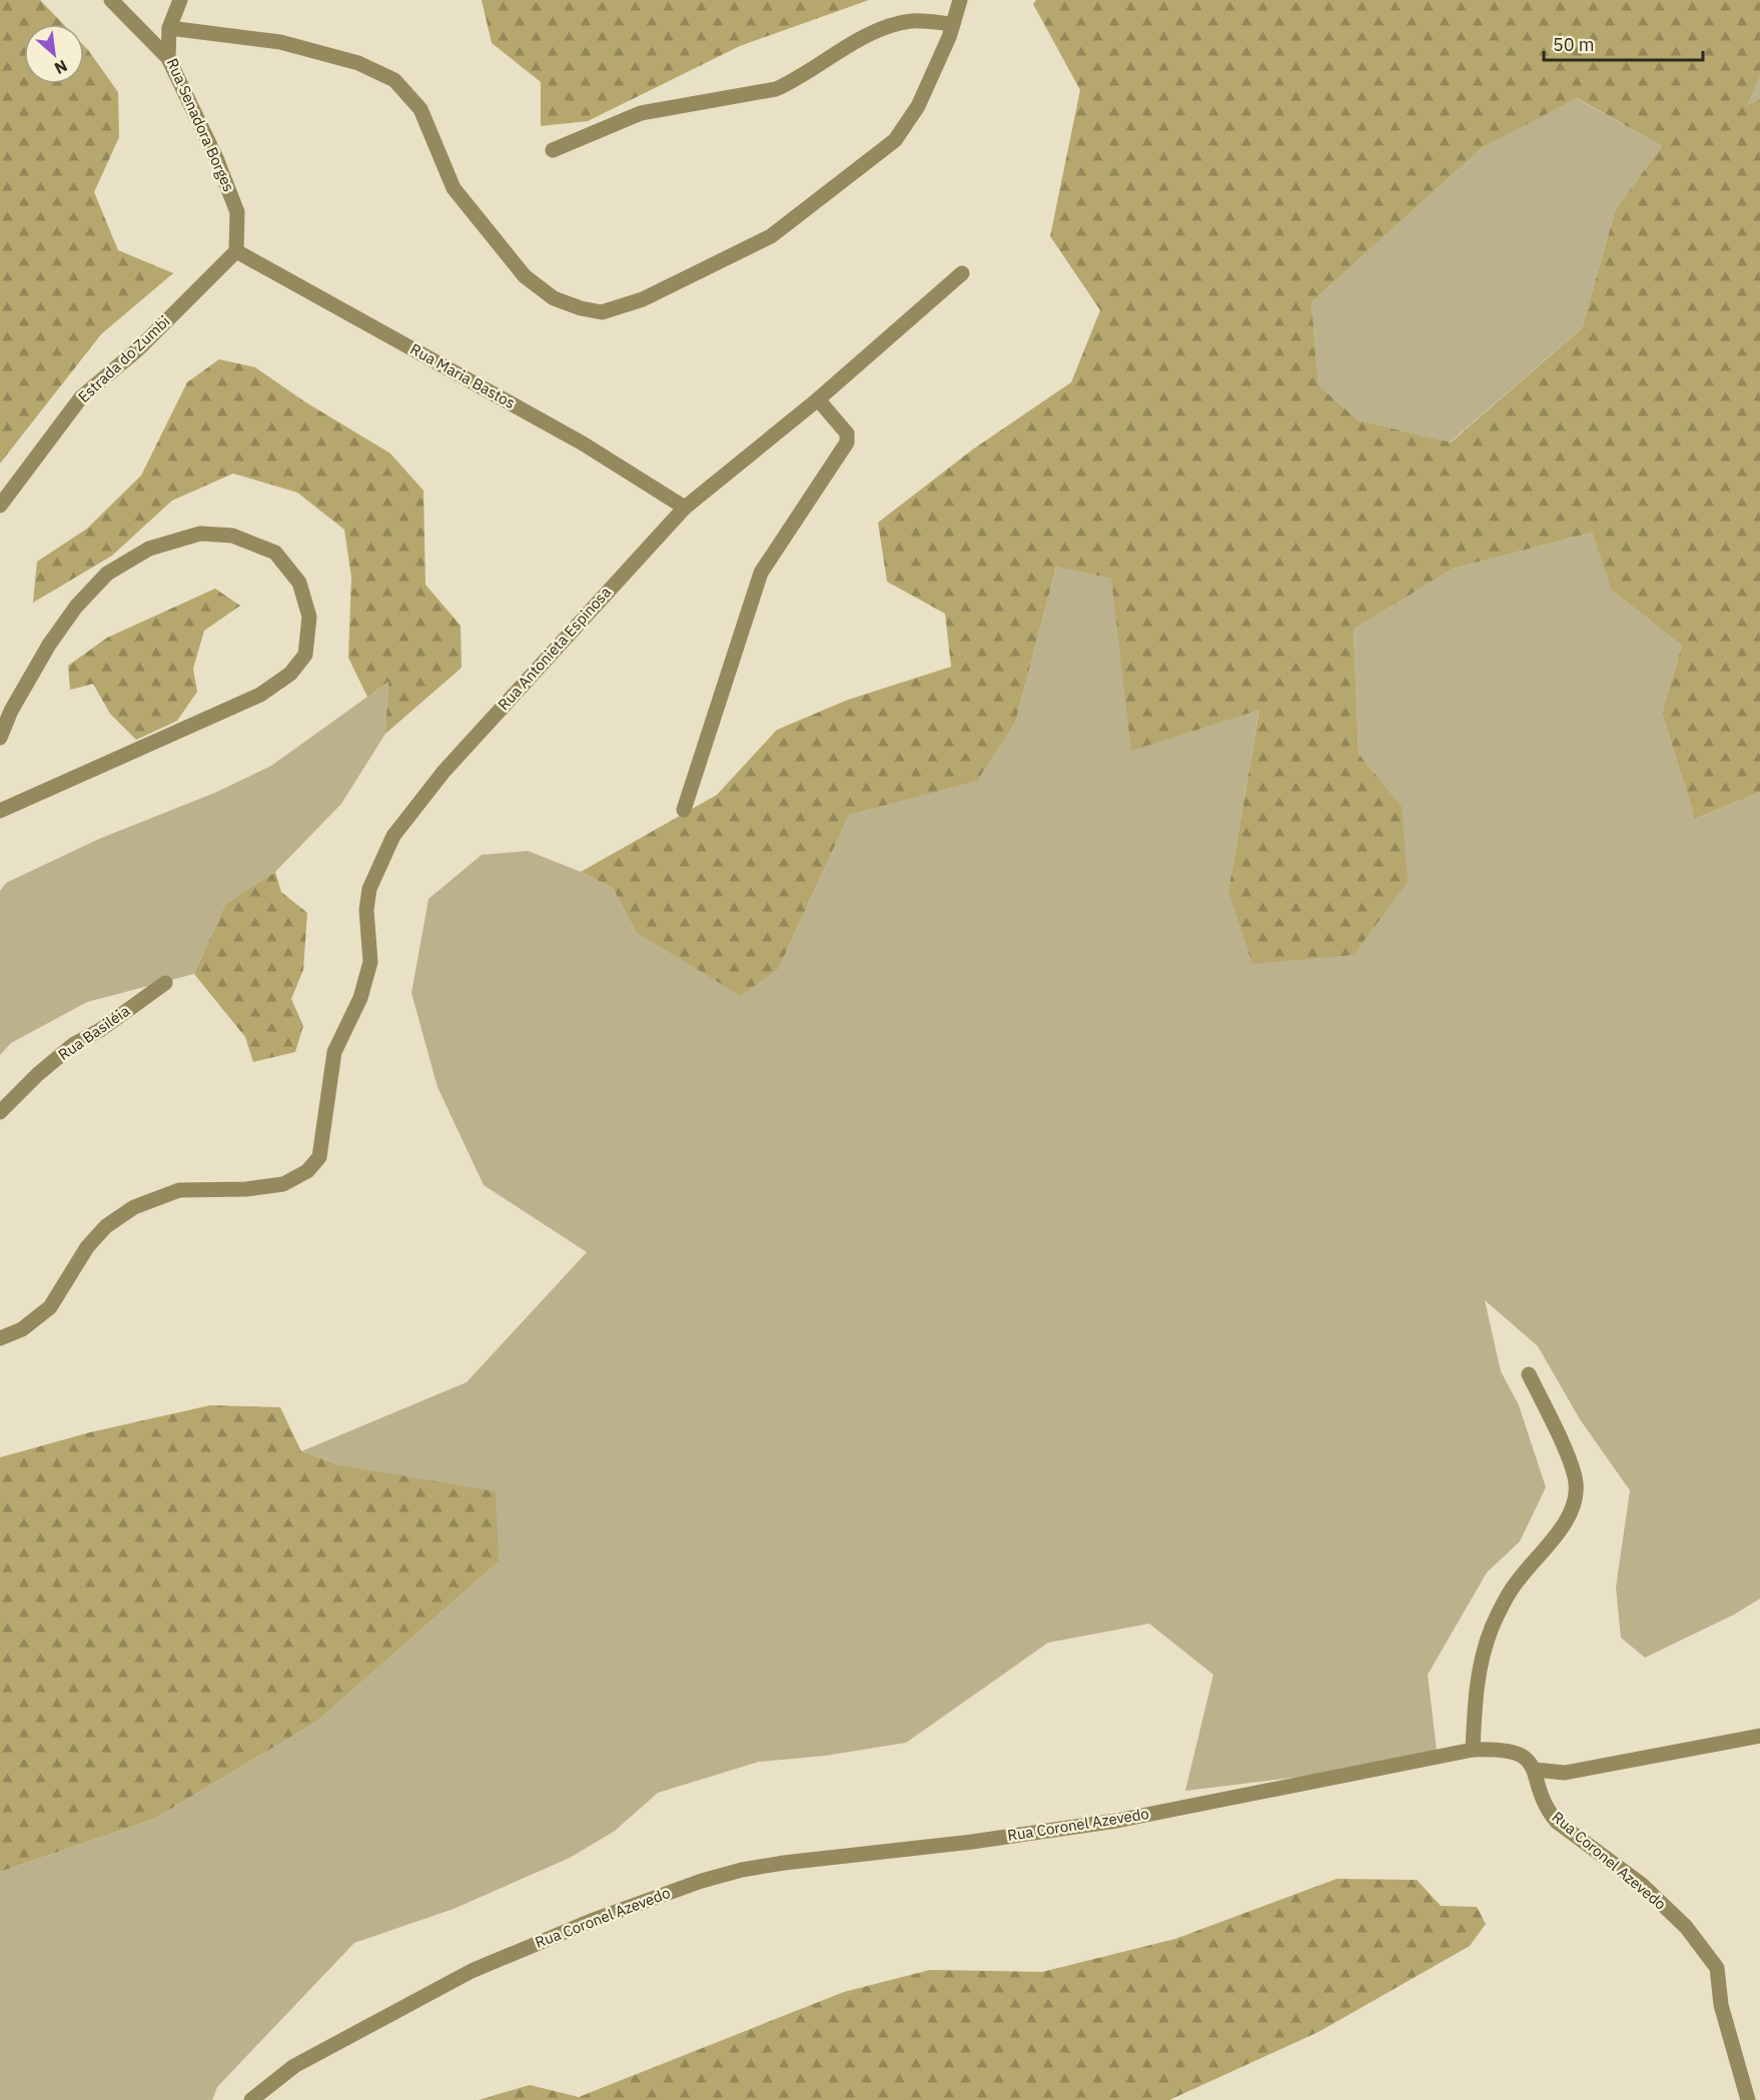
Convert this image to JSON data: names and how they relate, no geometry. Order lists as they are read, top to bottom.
{
  "streets": {
    "street": [
      "Rua Senadora Borges",
      "Estrada do Zumbi",
      "Rua Maria Bastos",
      "Rua Antonieta Espinosa",
      "Rua Basiléia",
      "Rua Coronel Azevedo"
    ]
  },
  "crossings": [
    ["Rua Senadora Borges", "Estrada do Zumbi"],
    ["Rua Senadora Borges", "Rua Maria Bastos"],
    ["Estrada do Zumbi", "Rua Maria Bastos"],
    ["Rua Maria Bastos", "Rua Antonieta Espinosa"]
  ],
  "scale_bar": "50 m",
  "north": "bottom right"
}
